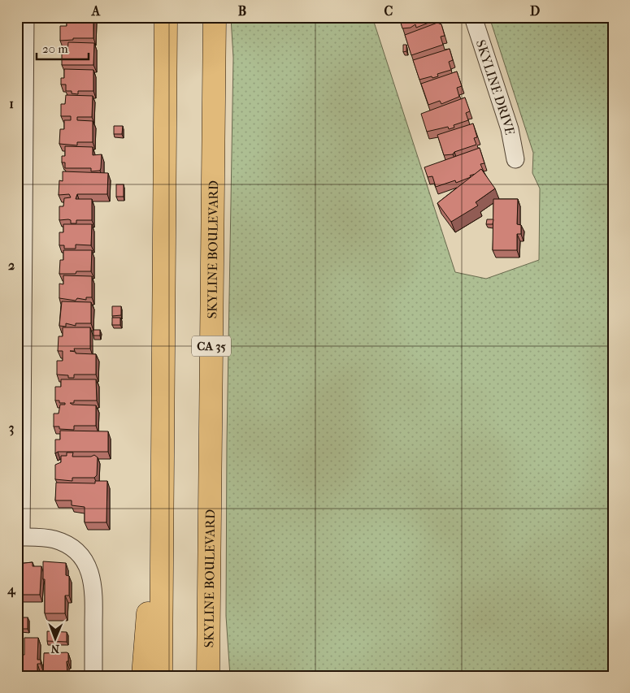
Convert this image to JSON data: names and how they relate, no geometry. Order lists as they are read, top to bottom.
{
  "streets": {
    "main road": ["SKYLINE BOULEVARD", "CA 35"],
    "street": ["SKYLINE DRIVE"]
  },
  "scale_bar": "20 m",
  "north": "bottom",
  "grid": {
    "columns": [
      "A",
      "B",
      "C",
      "D"
    ],
    "rows": [
      "1",
      "2",
      "3",
      "4"
    ]
  }
}
